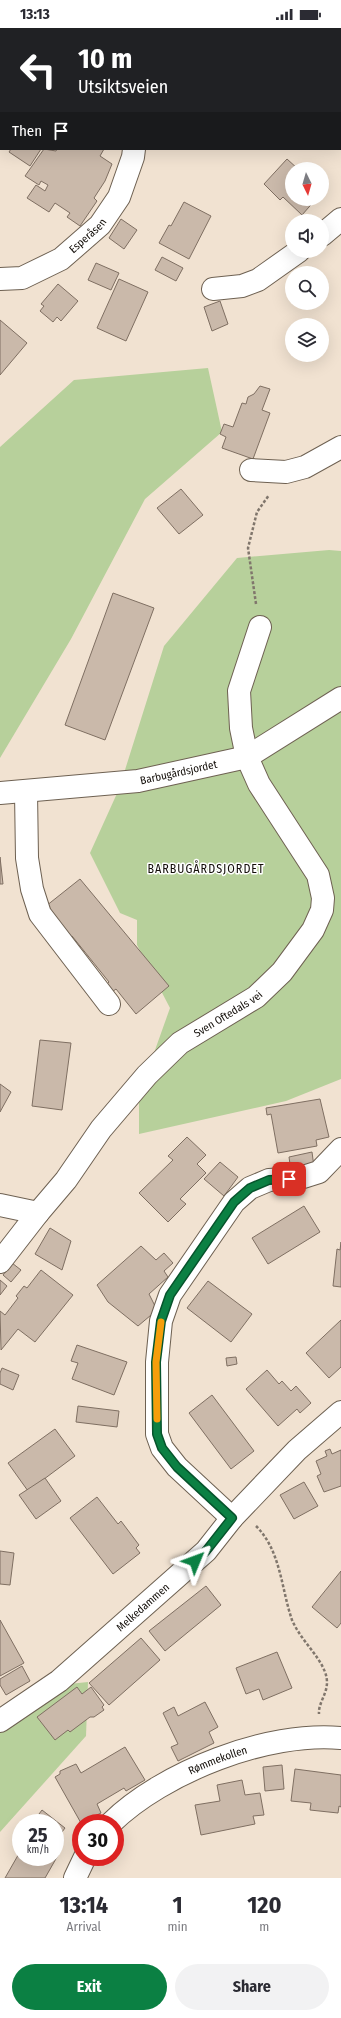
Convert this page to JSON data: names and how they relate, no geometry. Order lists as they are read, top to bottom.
{
  "streets": {
    "street": [
      "Esperåsen",
      "Barbugårdsjordet",
      "Sven Oftedals vei",
      "Melkedammen",
      "Rømmekollen"
    ]
  },
  "crossings": [
    ["Barbugårdsjordet", "Sven Oftedals vei"]
  ],
  "districts": ["BARBUGÅRDSJORDET"],
  "north": "bottom",
  "page": {
    "status": "13:13",
    "turn": ["10 m", "Utsiktsveien"],
    "then": "Then",
    "speed": "25 km/h",
    "limit": "30",
    "eta": [
      "13:14",
      "Arrival",
      "1",
      "min",
      "120",
      "m"
    ],
    "buttons": ["Exit", "Share"]
  }
}
